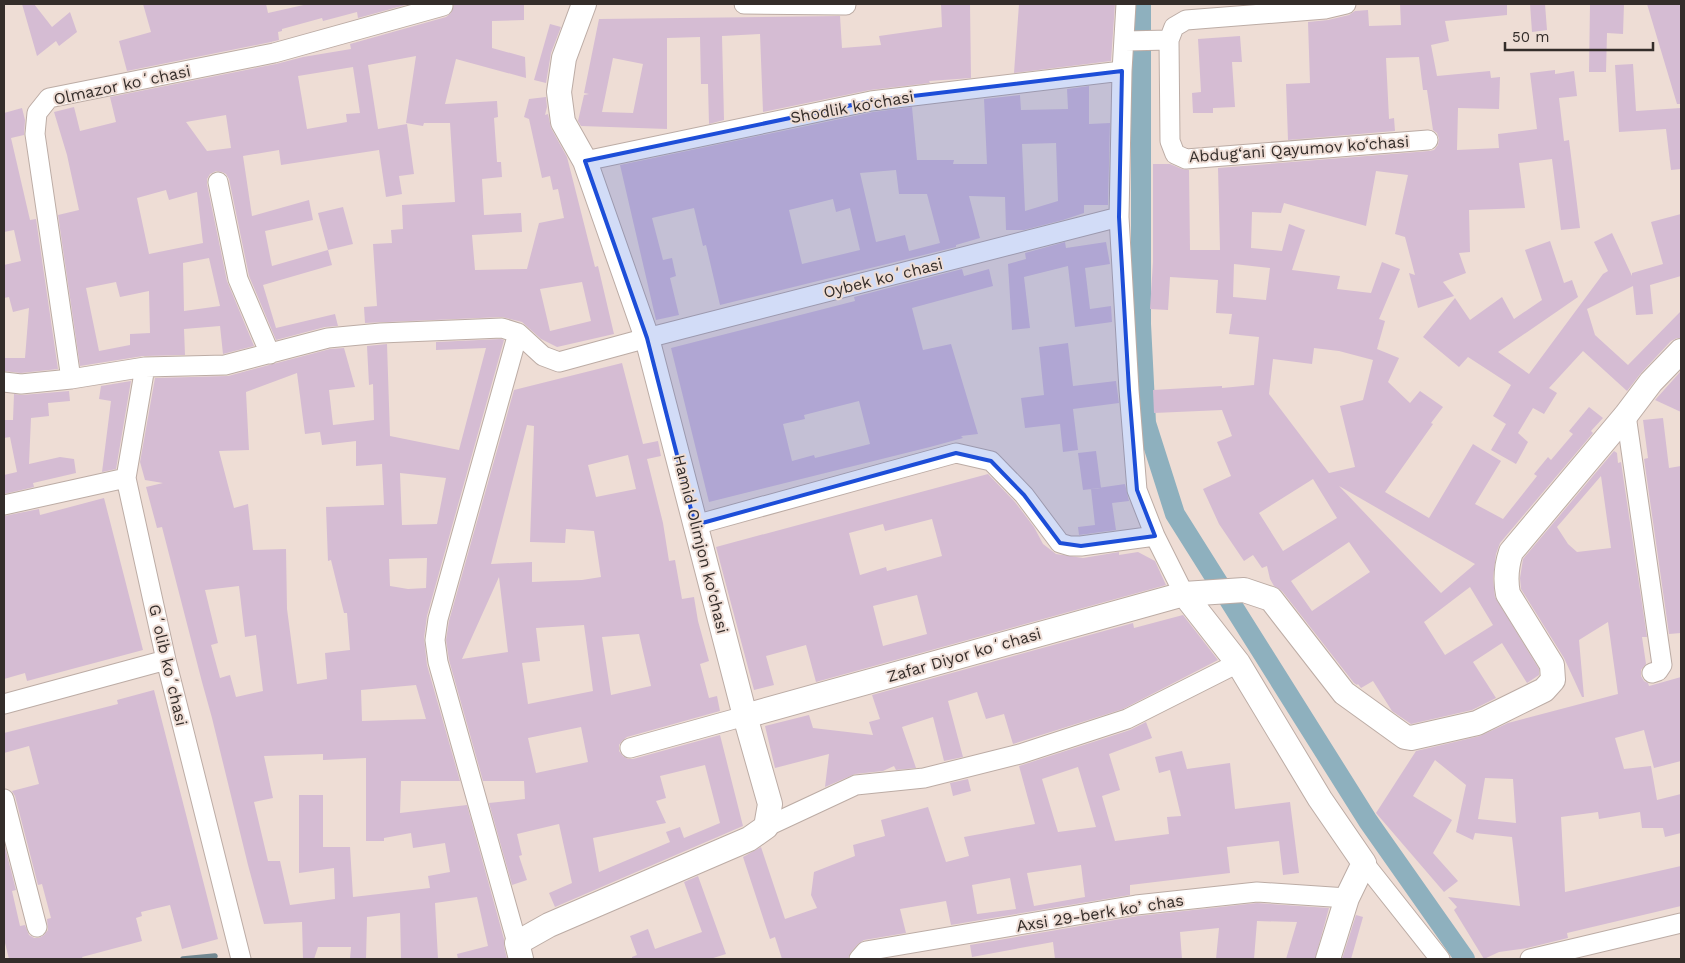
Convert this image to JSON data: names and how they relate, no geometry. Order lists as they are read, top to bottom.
{
  "streets": {
    "street": [
      "Olmazor koʻchasi",
      "Shodlik ko‘chasi",
      "Abdug‘ani Qayumov ko‘chasi",
      "Oybek koʻchasi",
      "Hamid Olimjon ko'chasi",
      "Zafar Diyor koʻchasi",
      "Gʻolib koʻchasi",
      "Аxsi 29-berk koʼchas"
    ]
  },
  "crossings": [
    ["Shodlik ko‘chasi", "Hamid Olimjon ko'chasi"],
    ["Oybek koʻchasi", "Hamid Olimjon ko'chasi"],
    ["Hamid Olimjon ko'chasi", "Zafar Diyor koʻchasi"]
  ],
  "scale_bar": "50 m"
}
